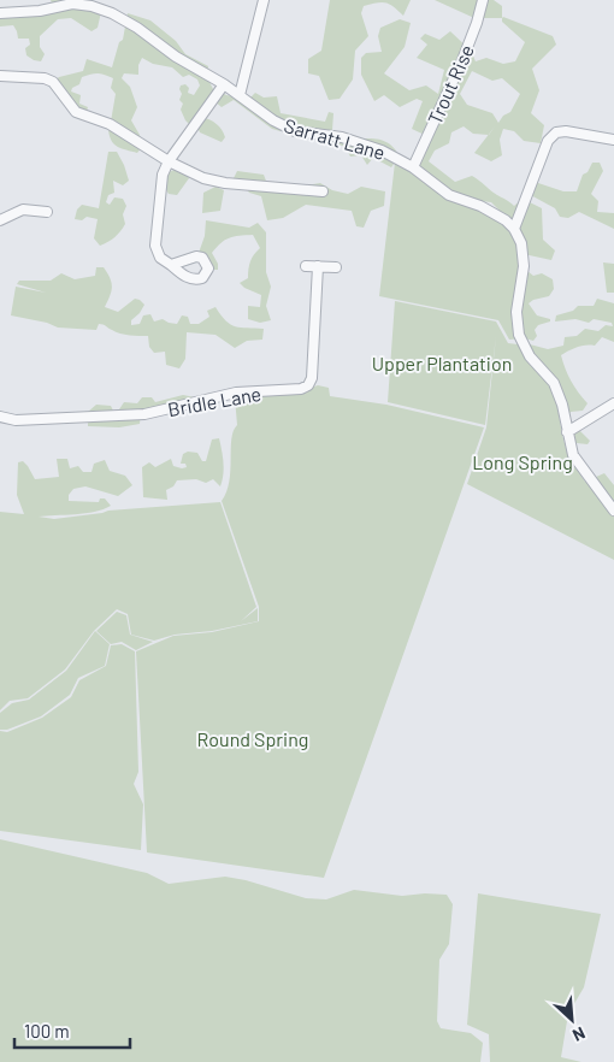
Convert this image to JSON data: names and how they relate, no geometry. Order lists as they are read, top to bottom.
{
  "streets": {
    "street": ["Trout Rise", "Sarratt Lane", "Bridle Lane"]
  },
  "crossings": [
    ["Trout Rise", "Sarratt Lane"]
  ],
  "parks": ["Upper Plantation", "Long Spring", "Round Spring"],
  "scale_bar": "100 m",
  "north": "bottom right"
}
